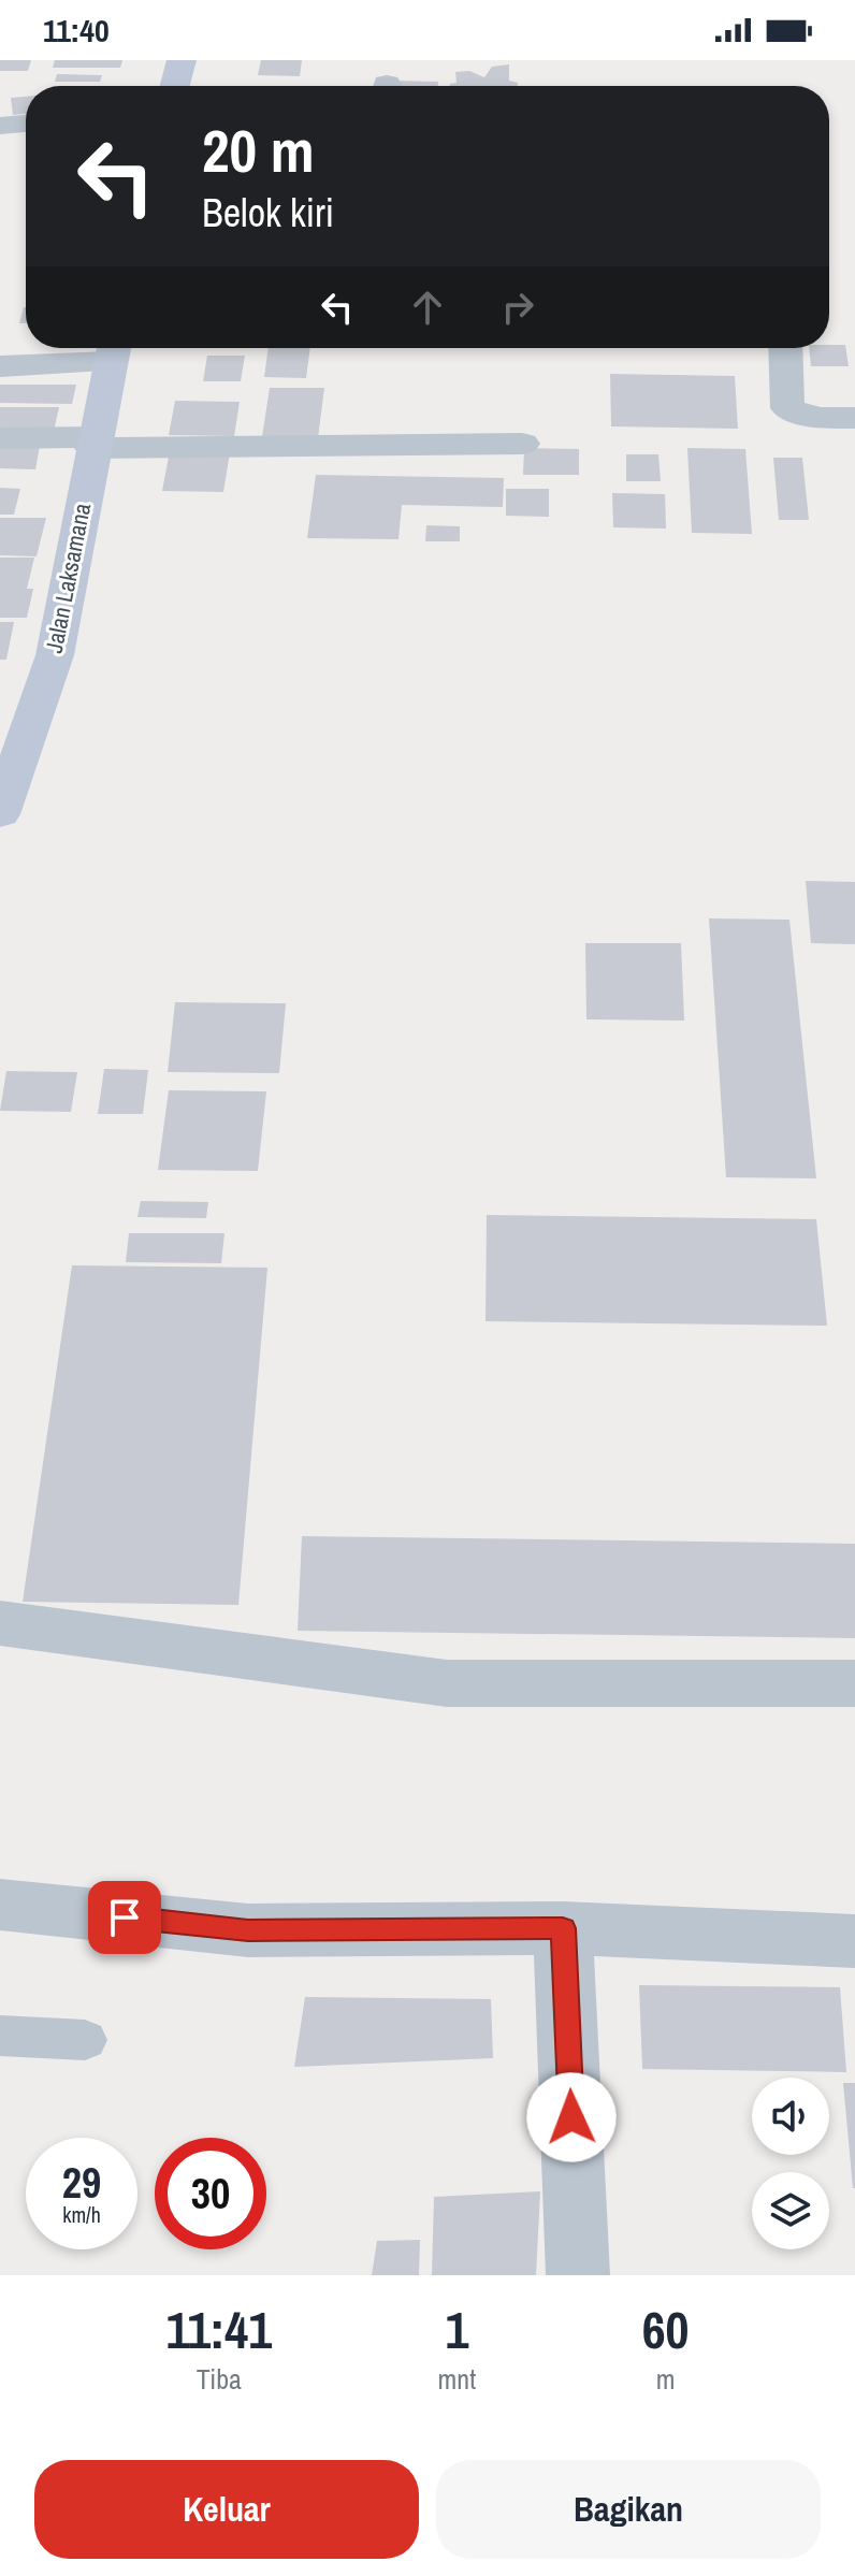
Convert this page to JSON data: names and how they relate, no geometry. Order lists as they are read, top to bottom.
{
  "streets": {
    "main road": ["Jalan Laksamana"]
  },
  "page": {
    "status": "11:40",
    "turn": ["20 m", "Belok kiri"],
    "speed": "29 km/h",
    "limit": "30",
    "eta": [
      "11:41",
      "Tiba",
      "1",
      "mnt",
      "60",
      "m"
    ],
    "buttons": ["Keluar", "Bagikan"]
  }
}
